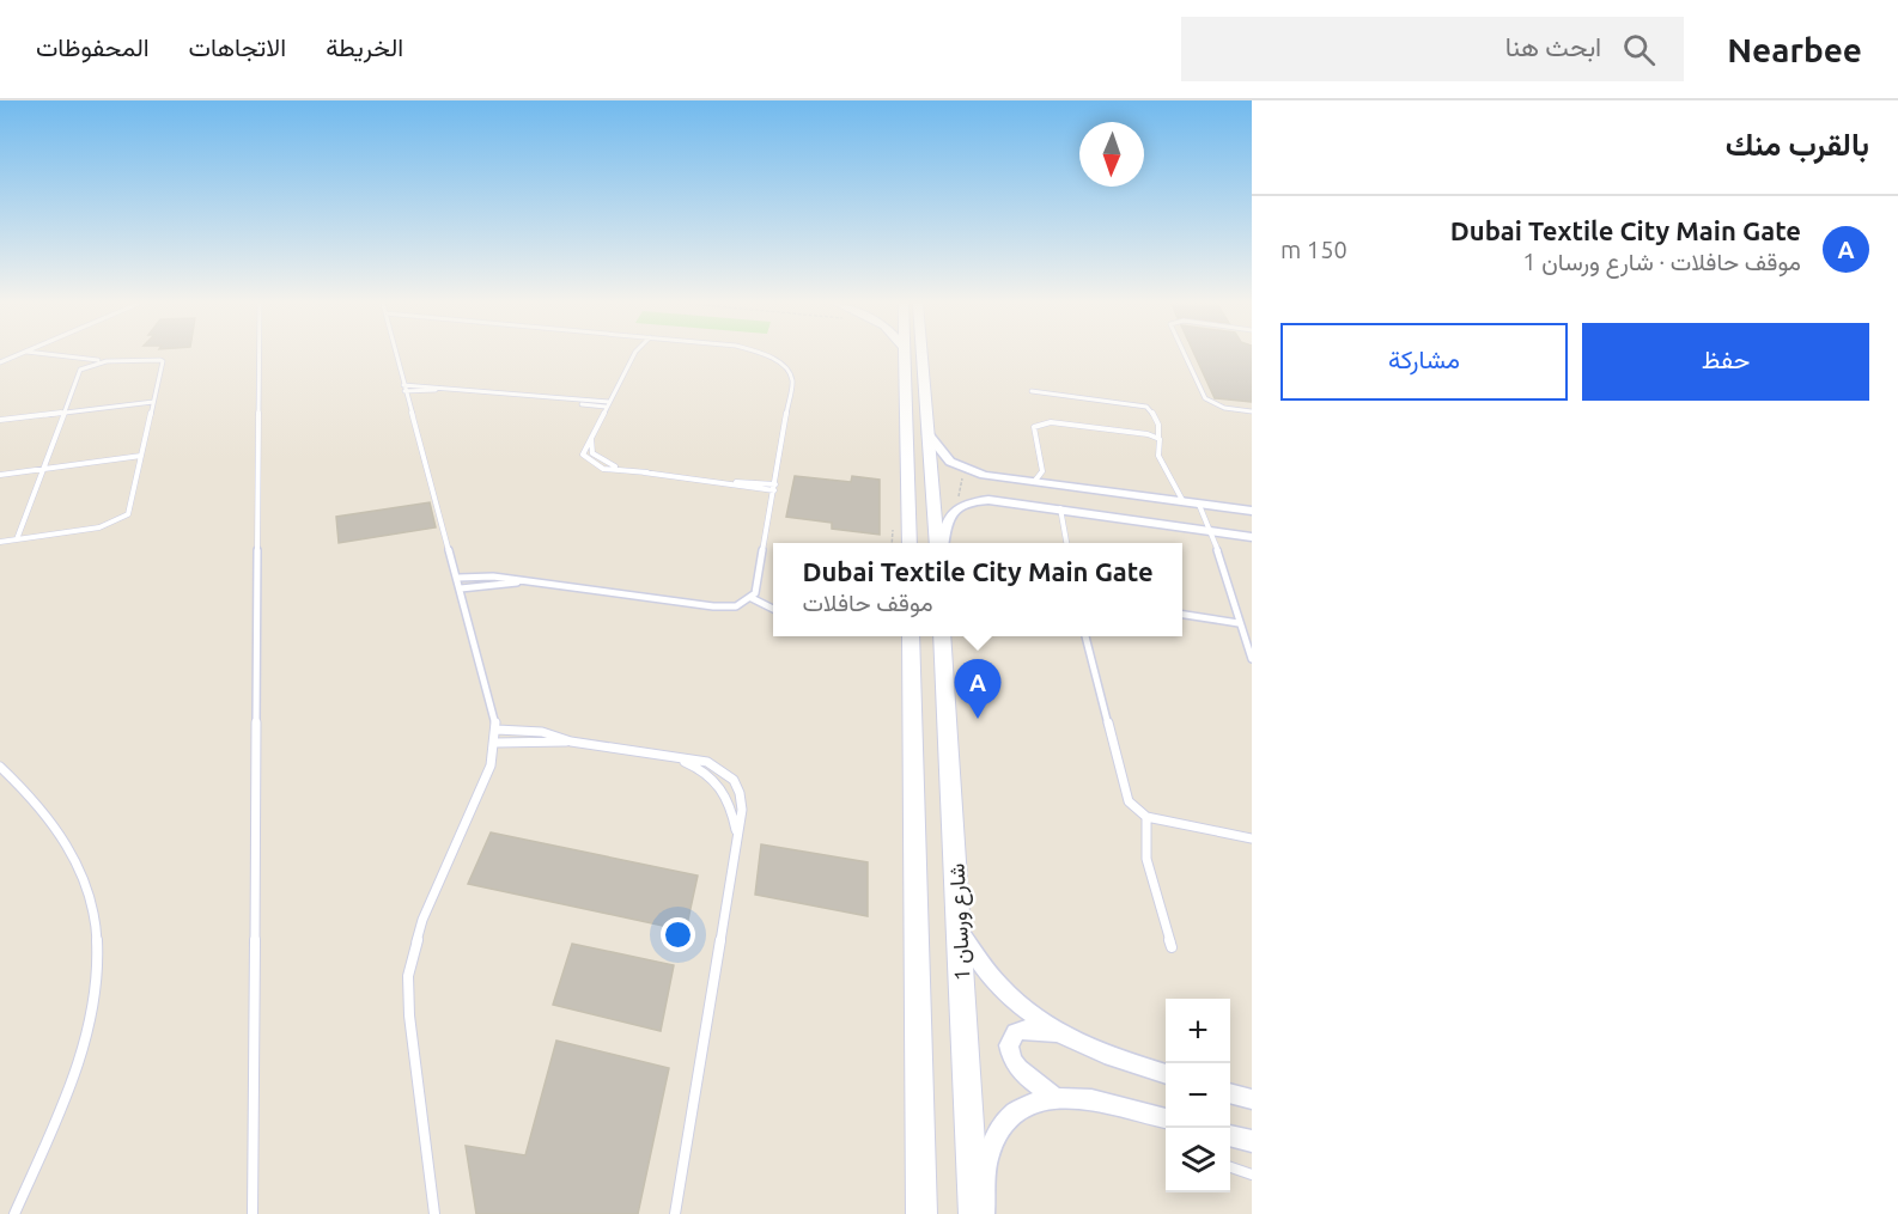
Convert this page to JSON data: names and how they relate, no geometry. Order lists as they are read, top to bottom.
{
  "streets": {
    "street": ["شارع ورسان 1"]
  },
  "north": "bottom",
  "page": {
    "header": "Nearbee",
    "search": "ابحث هنا",
    "nav": ["الخريطة", "الاتجاهات", "المحفوظات"],
    "heading": "بالقرب منك",
    "list": [
      {
        "mark": "A",
        "name": "Dubai Textile City Main Gate",
        "note": "موقف حافلات · شارع ورسان 1",
        "value": "150 m"
      }
    ],
    "buttons": ["حفظ", "مشاركة"],
    "popup": ["Dubai Textile City Main Gate", "موقف حافلات"],
    "pins": "A",
    "map_buttons": ["+", "−"]
  }
}
